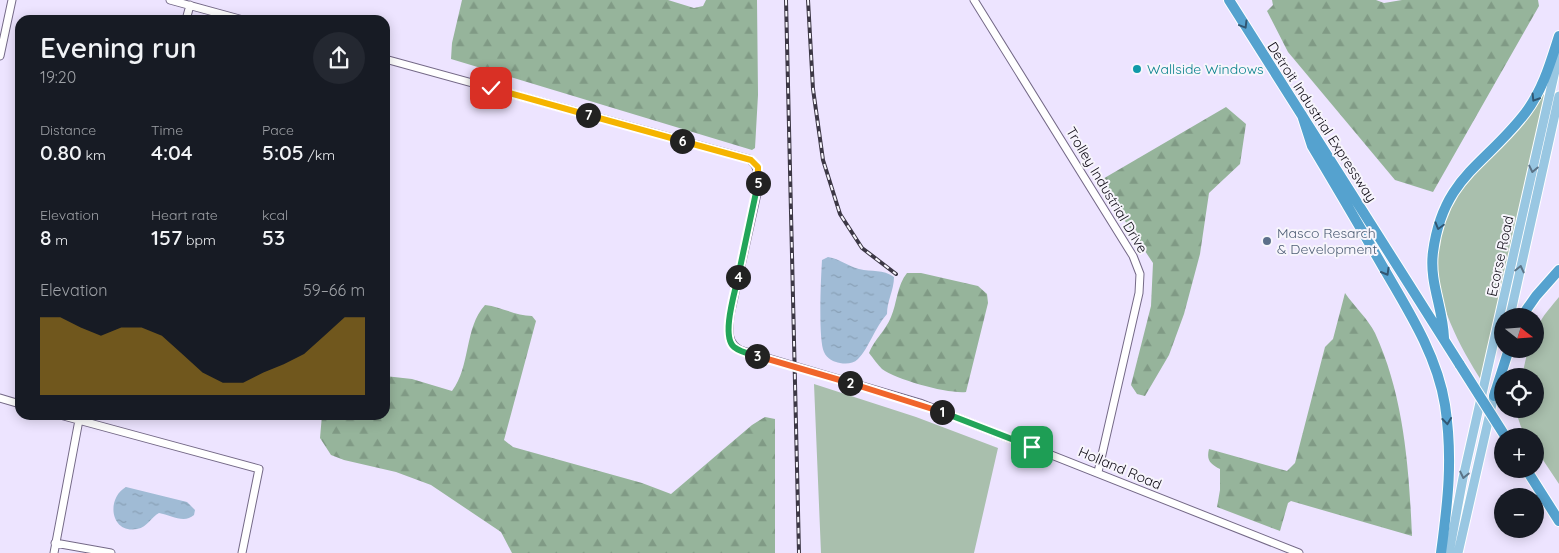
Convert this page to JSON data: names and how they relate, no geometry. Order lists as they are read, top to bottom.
{
  "streets": {
    "highway": ["Detroit Industrial Expressway"],
    "main road": ["Ecorse Road"],
    "street": ["Trolley Industrial Drive", "Holland Road"]
  },
  "crossings": [
    ["Trolley Industrial Drive", "Holland Road"]
  ],
  "places": ["Wallside Windows", "Masco Resarch & Development"],
  "north": "right",
  "page": {
    "heading": ["Evening run", "19:20"],
    "stats": [
      ["Distance", "0.80 km"],
      ["Time", "4:04"],
      ["Pace", "5:05 /km"],
      ["Elevation", "8 m"],
      ["Heart rate", "157 bpm"],
      ["kcal", "53"]
    ],
    "pins": [
      "7",
      "6",
      "5",
      "4",
      "3",
      "2",
      "1"
    ],
    "chart": ["Elevation", "59–66 m"],
    "map_buttons": ["+", "−"]
  }
}
